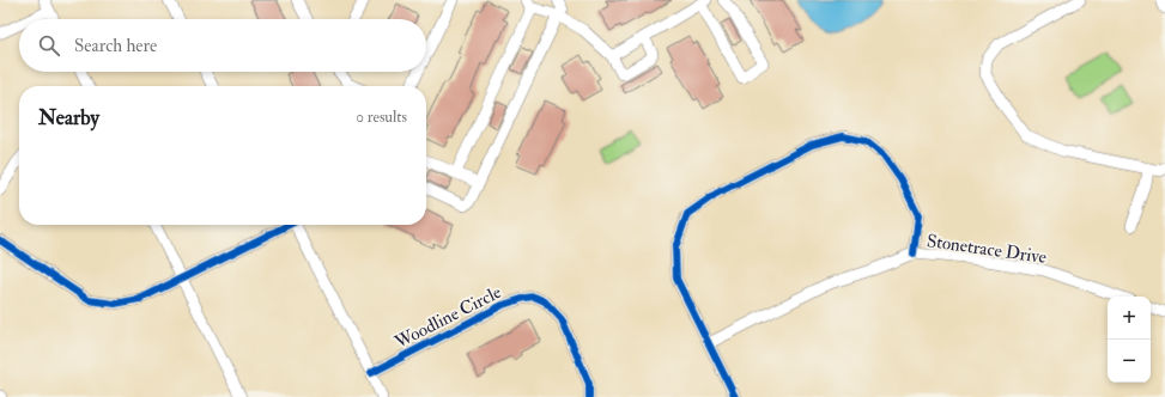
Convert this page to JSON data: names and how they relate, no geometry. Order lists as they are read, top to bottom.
{
  "streets": {
    "street": ["Stonetrace Drive", "Woodline Circle"]
  },
  "page": {
    "search": "Search here",
    "heading": ["Nearby", "0 results"],
    "map_buttons": ["+", "−"]
  }
}
